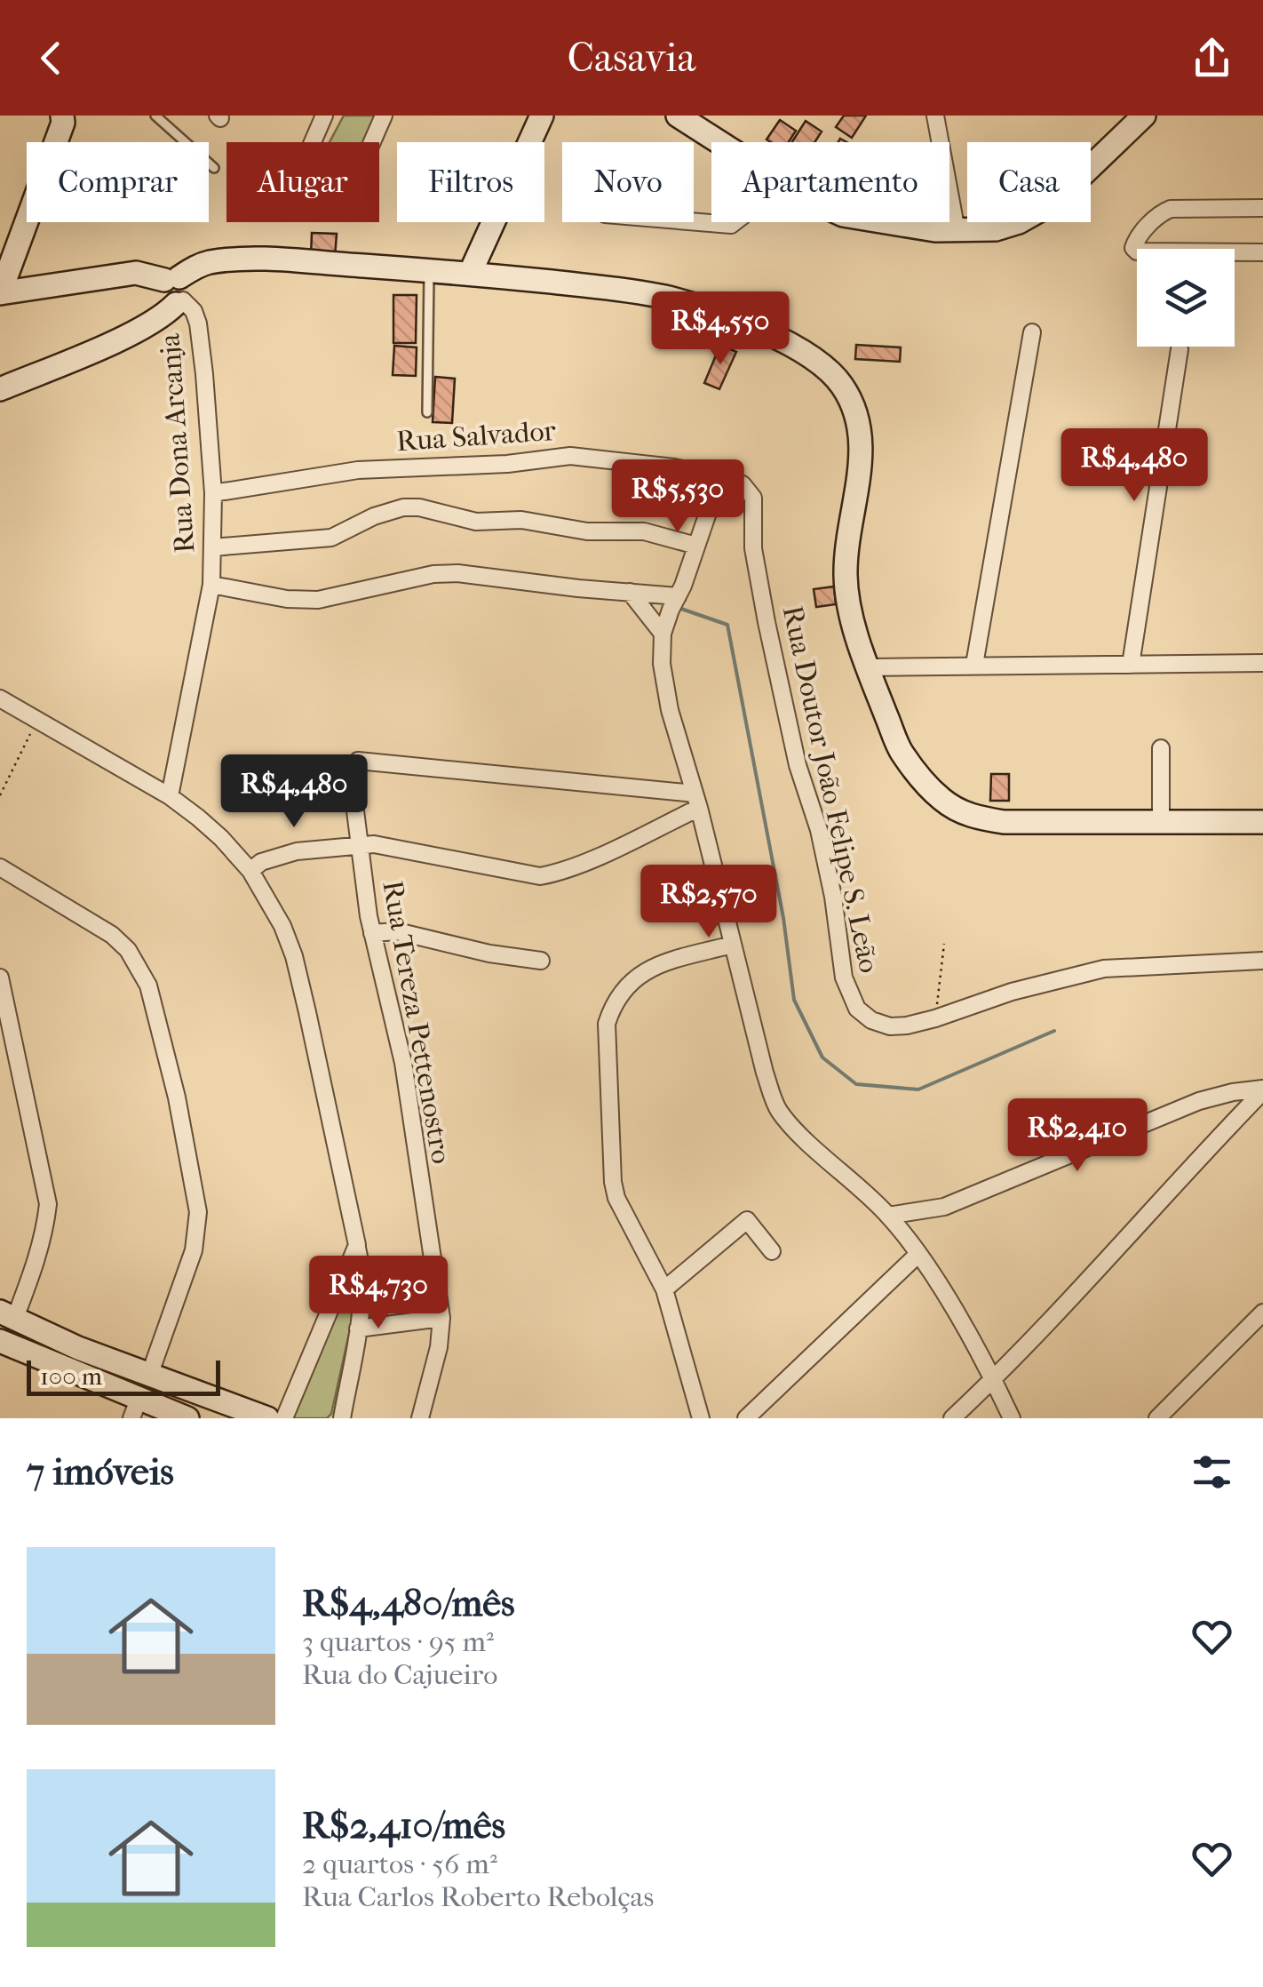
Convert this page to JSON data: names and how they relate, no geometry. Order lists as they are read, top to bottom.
{
  "streets": {
    "street": [
      "Rua Salvador",
      "Rua Dona Arcanja",
      "Rua Doutor João Felipe S. Leão",
      "Rua Tereza Pettenostro"
    ]
  },
  "crossings": [
    ["Rua Salvador", "Rua Dona Arcanja"],
    ["Rua Salvador", "Rua Doutor João Felipe S. Leão"]
  ],
  "scale_bar": "100 m",
  "page": {
    "header": "Casavia",
    "chip": [
      "Comprar",
      "Alugar",
      "Filtros",
      "Novo",
      "Apartamento",
      "Casa"
    ],
    "price": [
      "R$4,550",
      "R$4,480",
      "R$5,530",
      "R$4,480",
      "R$2,570",
      "R$2,410",
      "R$4,730"
    ],
    "scale": "100 m",
    "heading": "7 imóveis",
    "list": [
      {
        "name": "R$4,480/mês",
        "note": "3 quartos · 95 m² · Rua do Cajueiro"
      },
      {
        "name": "R$2,410/mês",
        "note": "2 quartos · 56 m² · Rua Carlos Roberto Rebolças"
      }
    ]
  }
}
